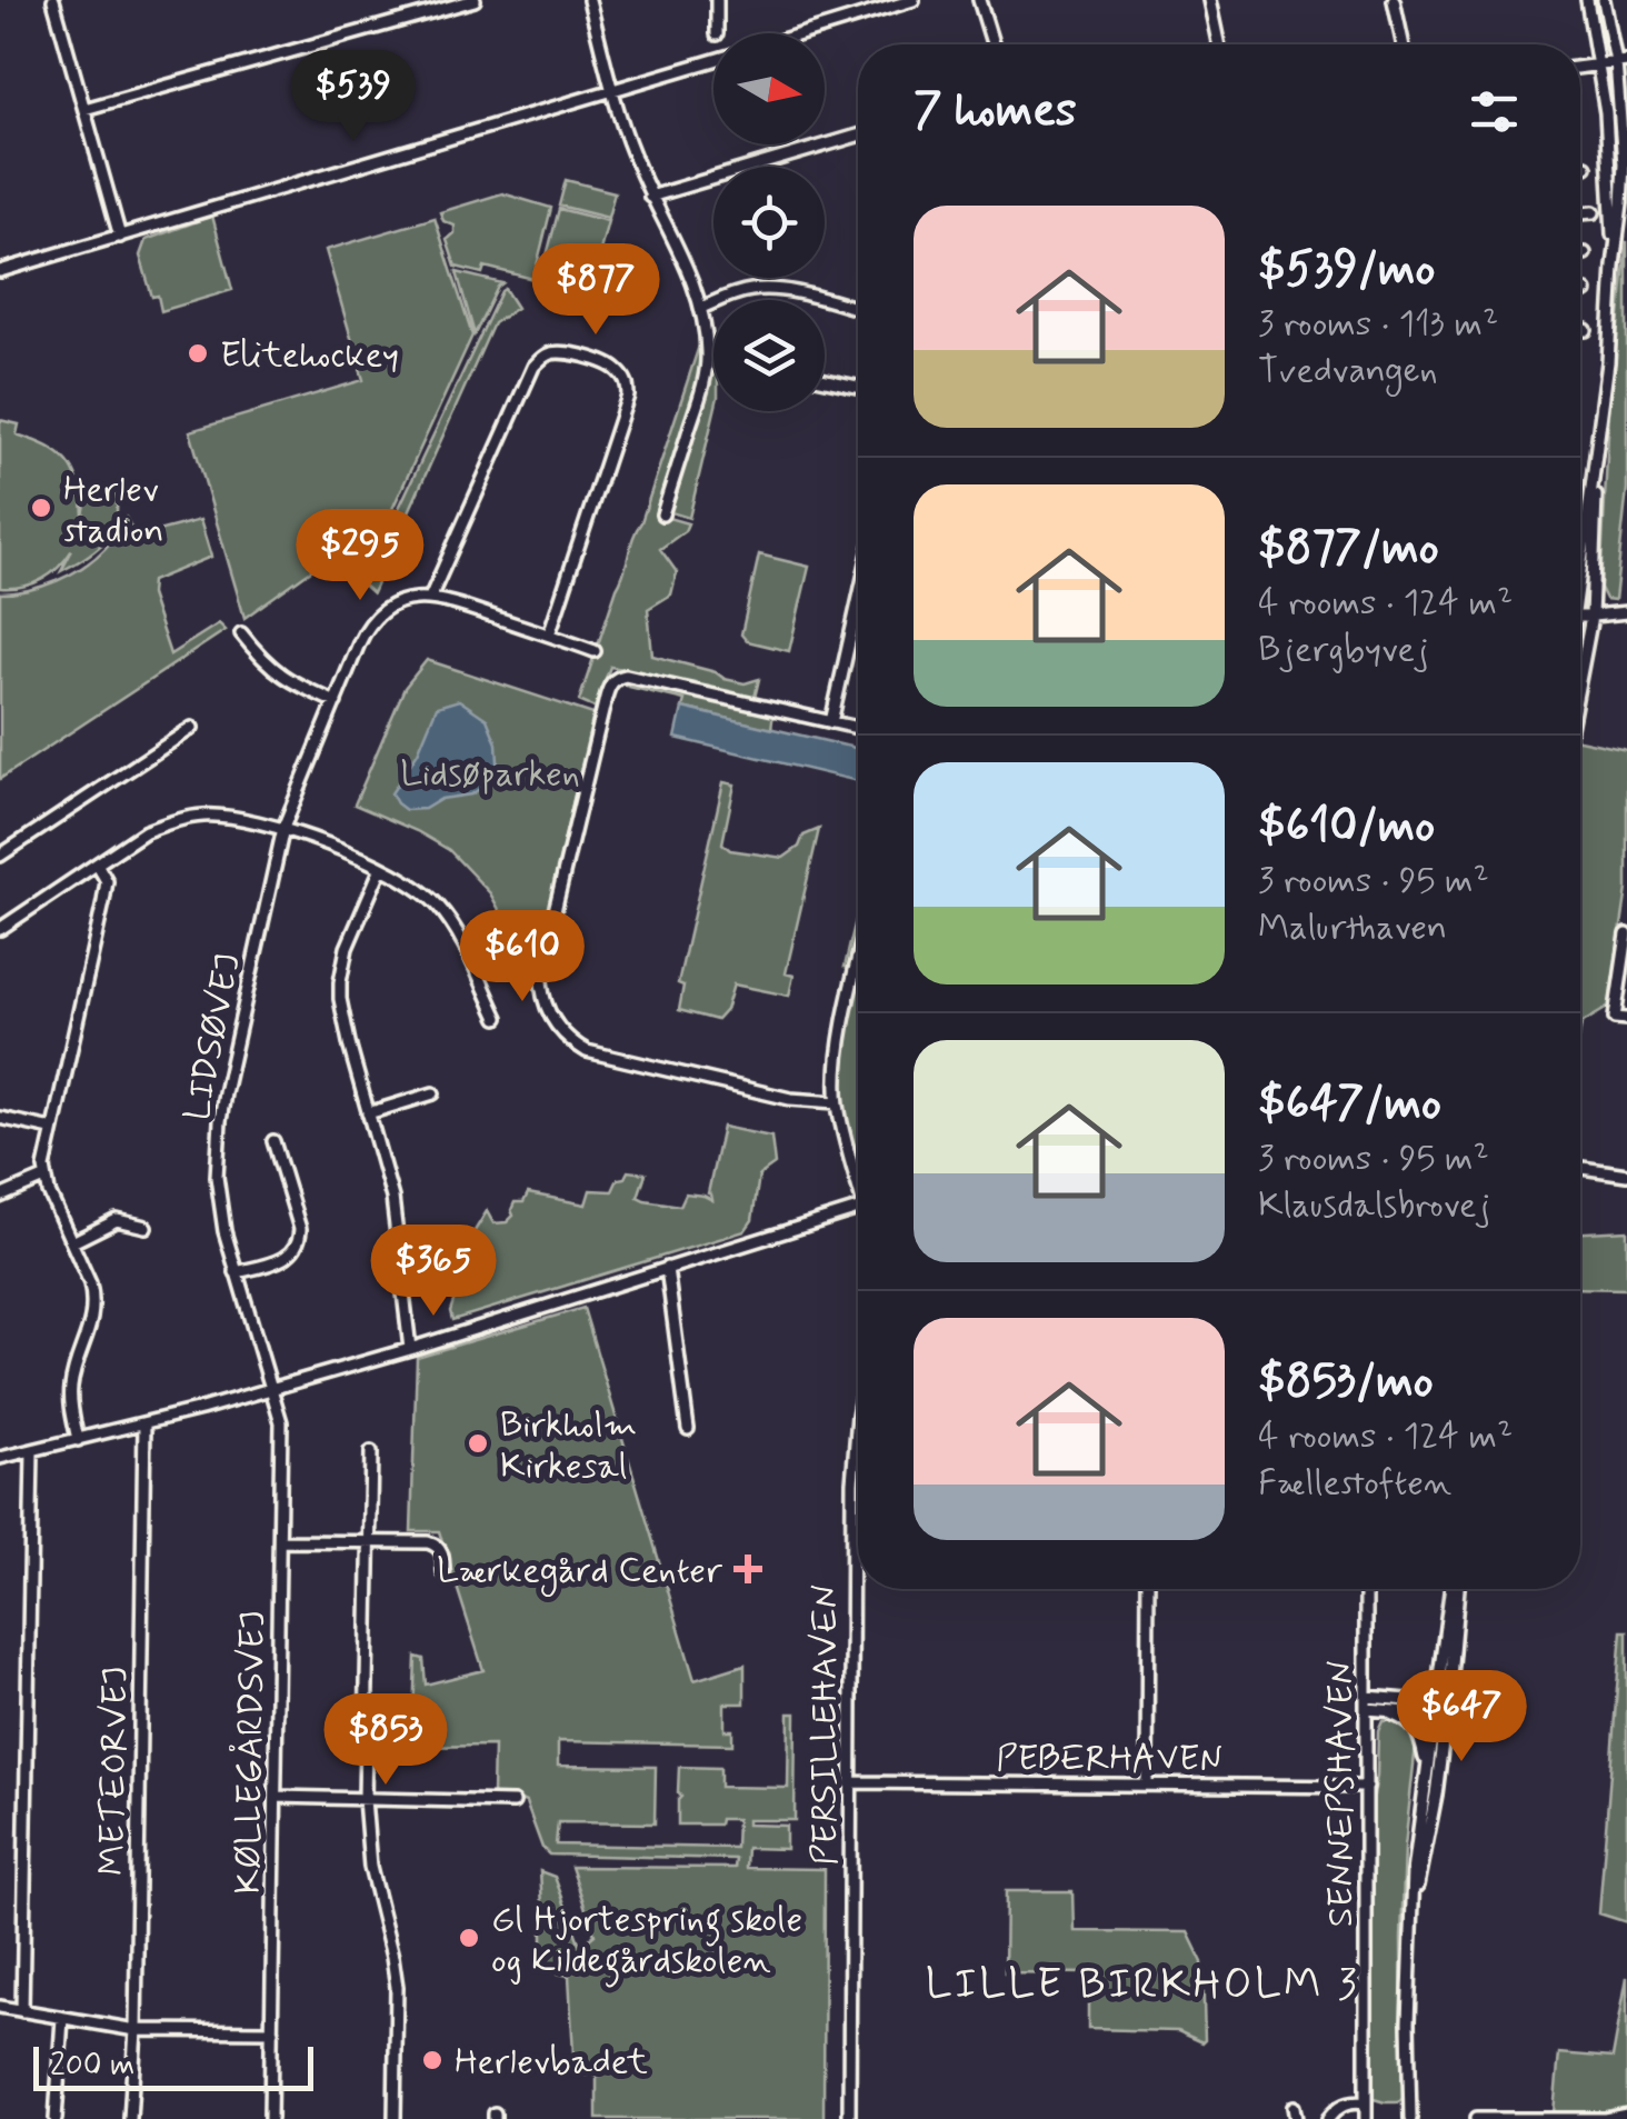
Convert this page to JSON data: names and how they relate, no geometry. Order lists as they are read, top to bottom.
{
  "streets": {
    "street": [
      "LIDSØVEJ",
      "PERSILLEHAVEN",
      "KØLLEGÅRDSVEJ",
      "PEBERHAVEN",
      "METEORVEJ",
      "SENNEPSHAVEN"
    ]
  },
  "crossings": [
    ["LIDSØVEJ", "KØLLEGÅRDSVEJ"],
    ["PERSILLEHAVEN", "PEBERHAVEN"],
    ["PEBERHAVEN", "SENNEPSHAVEN"]
  ],
  "districts": ["LILLE BIRKHOLM 3"],
  "parks": ["Lidsøparken"],
  "places": {
    "other": [
      "Elitehockey",
      "Herlev stadion",
      "Birkholm Kirkesal",
      "Gl Hjortespring skole og Kildegårdskolen",
      "Herlevbadet"
    ],
    "health": ["Lærkegård Center"]
  },
  "scale_bar": "200 m",
  "north": "right",
  "page": {
    "heading": "7 homes",
    "price": [
      "$539",
      "$877",
      "$295",
      "$610",
      "$365",
      "$647",
      "$853"
    ],
    "list": [
      {
        "name": "$539/mo",
        "note": "3 rooms · 113 m² · Tvedvangen"
      },
      {
        "name": "$877/mo",
        "note": "4 rooms · 124 m² · Bjergbyvej"
      },
      {
        "name": "$610/mo",
        "note": "3 rooms · 95 m² · Malurthaven"
      },
      {
        "name": "$647/mo",
        "note": "3 rooms · 95 m² · Klausdalsbrovej"
      },
      {
        "name": "$853/mo",
        "note": "4 rooms · 124 m² · Fællestoften"
      }
    ],
    "scale": "200 m"
  }
}
